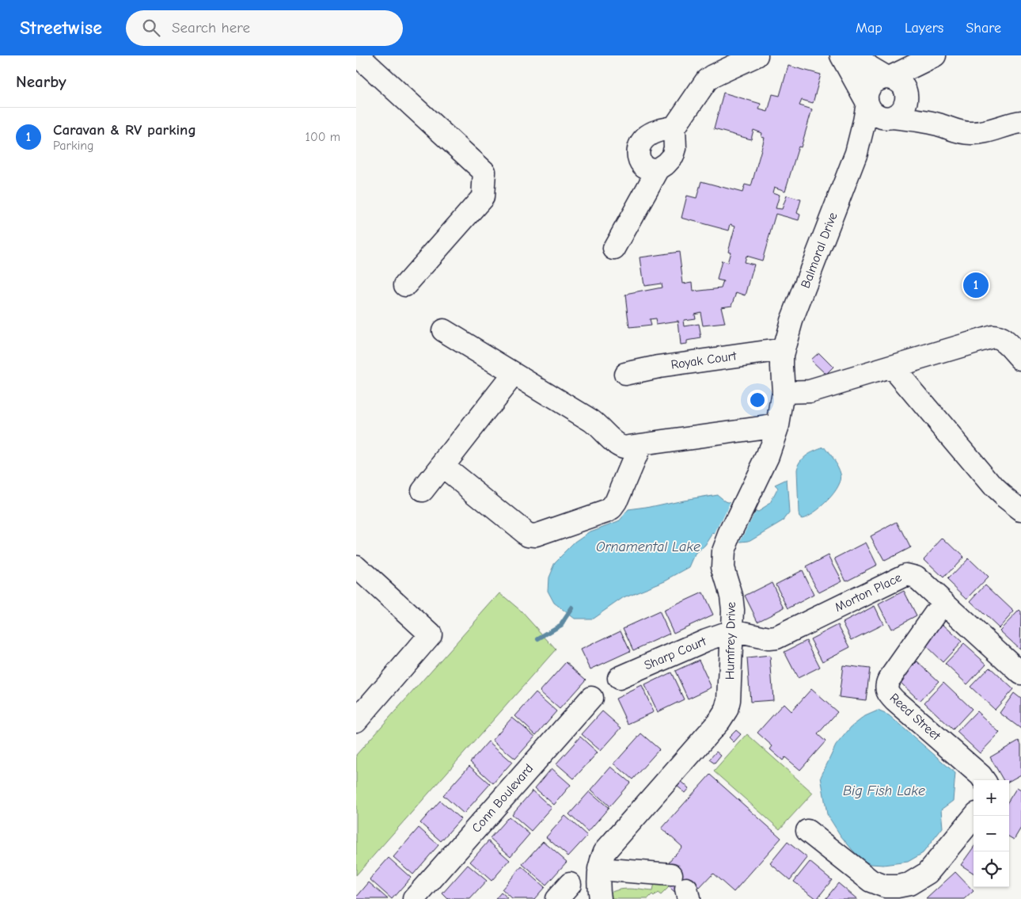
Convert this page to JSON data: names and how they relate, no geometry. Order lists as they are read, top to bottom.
{
  "streets": {
    "street": [
      "Balmoral Drive",
      "Royak Court",
      "Morton Place",
      "Humfrey Drive",
      "Sharp Court",
      "Reed Street",
      "Conn Boulevard"
    ]
  },
  "crossings": [
    ["Balmoral Drive", "Royak Court"],
    ["Balmoral Drive", "Humfrey Drive"],
    ["Royak Court", "Humfrey Drive"],
    ["Morton Place", "Humfrey Drive"],
    ["Morton Place", "Sharp Court"],
    ["Morton Place", "Reed Street"],
    ["Humfrey Drive", "Sharp Court"]
  ],
  "water": ["Ornamental Lake", "Big Fish Lake"],
  "page": {
    "header": "Streetwise",
    "search": "Search here",
    "nav": ["Map", "Layers", "Share"],
    "heading": "Nearby",
    "list": [
      {
        "mark": "1",
        "name": "Caravan & RV parking",
        "note": "Parking",
        "value": "100 m"
      }
    ],
    "pins": "1",
    "map_buttons": ["+", "−"]
  }
}
